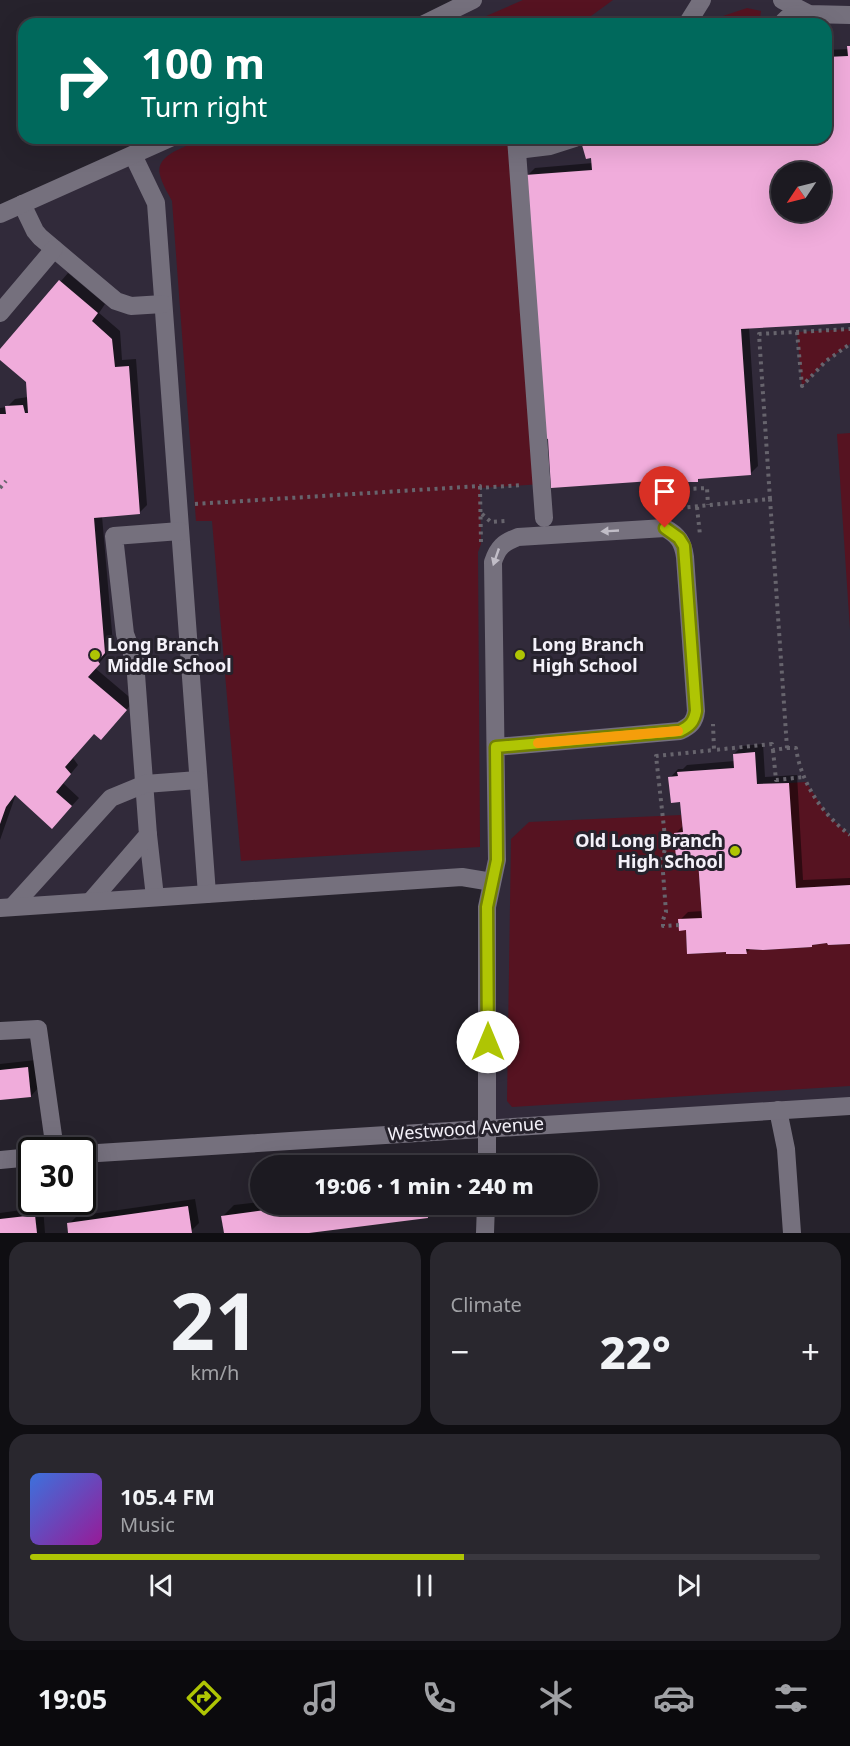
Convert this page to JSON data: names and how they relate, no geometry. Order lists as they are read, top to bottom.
{
  "streets": {
    "street": ["Westwood Avenue"]
  },
  "places": ["Long Branch Middle School", "Long Branch High School", "Old Long Branch High School"],
  "north": "bottom left",
  "page": {
    "turn": ["100 m", "Turn right"],
    "limit": "30",
    "trip": "19:06 · 1 min · 240 m",
    "tile": [
      ["21", "km/h"],
      "Climate"
    ],
    "heat": ["−", "22°", "+"],
    "song": ["105.4 FM", "Music"],
    "tabs": "19:05"
  }
}
